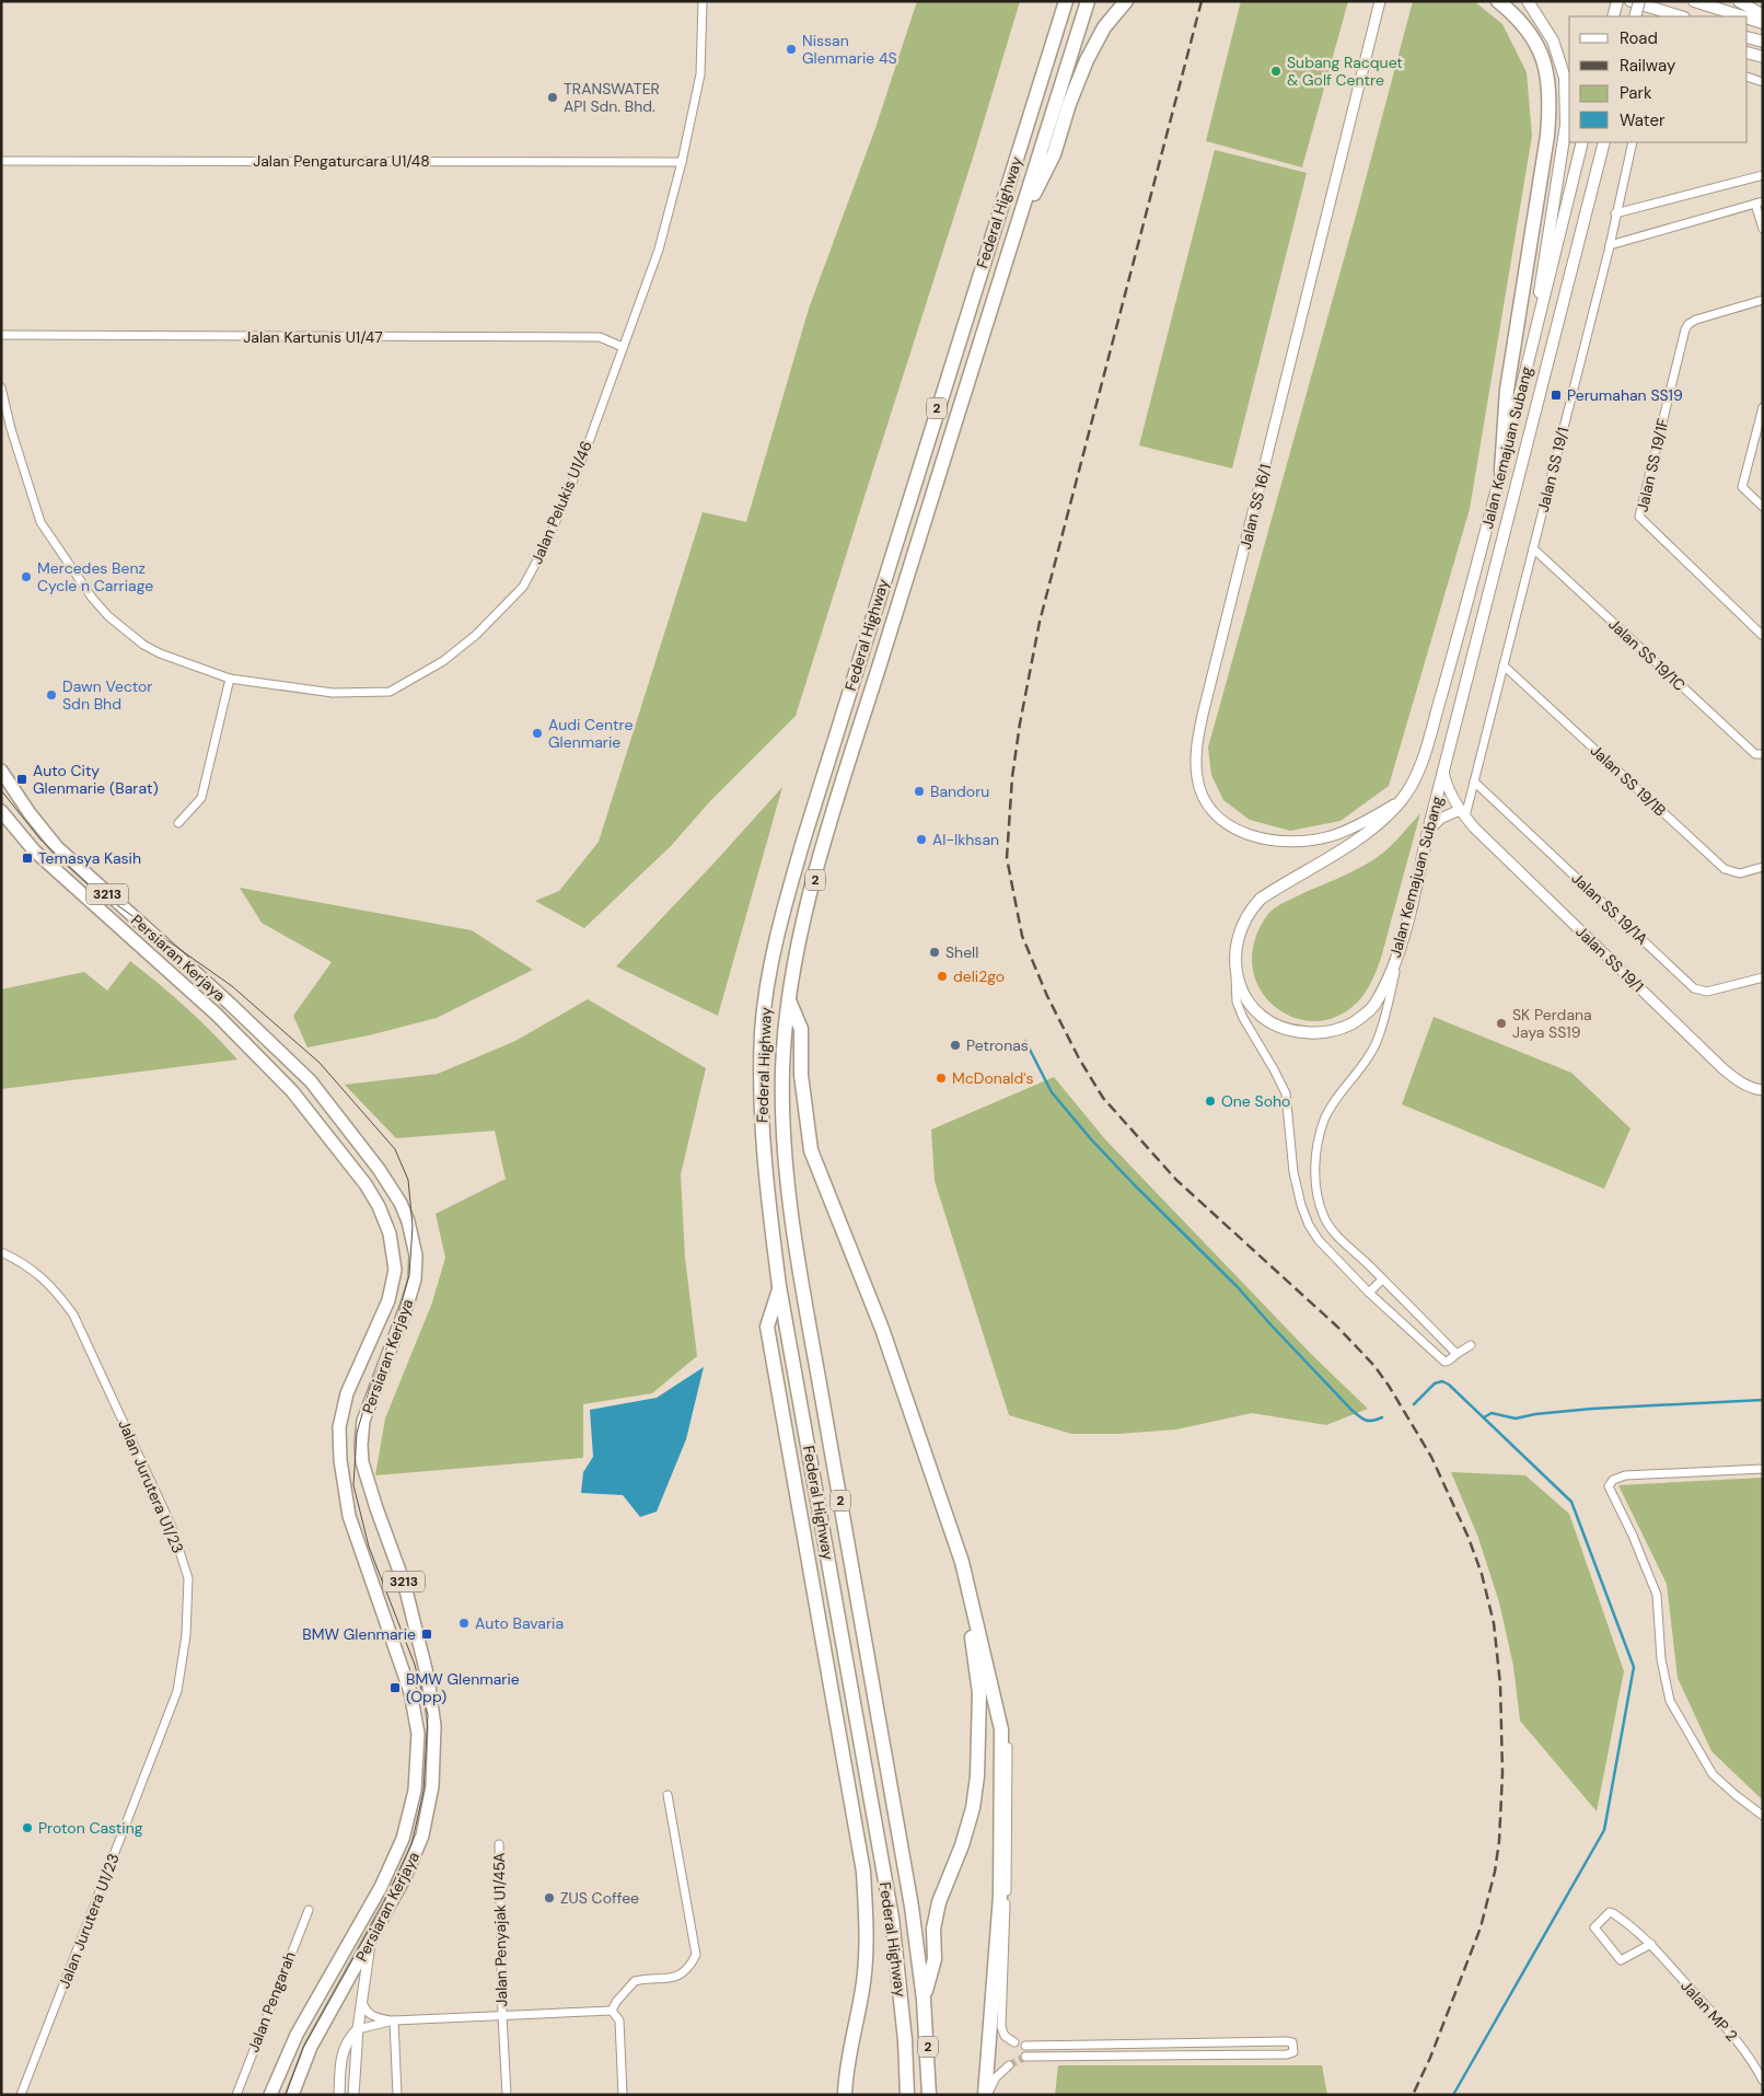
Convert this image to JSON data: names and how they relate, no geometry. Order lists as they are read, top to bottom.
{
  "streets": {
    "highway": ["Federal Highway", "2"],
    "main road": ["Jalan Kemajuan Subang", "3213", "Persiaran Kerjaya"],
    "street": [
      "Jalan Pengaturcara U1/48",
      "Jalan Kartunis U1/47",
      "Jalan SS 19/1F",
      "Jalan SS 19/1",
      "Jalan Pelukis U1/46",
      "Jalan SS 16/1",
      "Jalan SS 19/1C",
      "Jalan SS 19/1B",
      "Jalan SS 19/1A",
      "Jalan Jurutera U1/23",
      "Jalan Penyajak U1/45A",
      "Jalan Pengarah",
      "Jalan MP 2"
    ]
  },
  "crossings": [
    ["Jalan Pengaturcara U1/48", "Jalan Pelukis U1/46"],
    ["Jalan Kartunis U1/47", "Jalan Pelukis U1/46"],
    ["Jalan Kemajuan Subang", "Jalan SS 19/1"],
    ["Jalan Kemajuan Subang", "Jalan SS 16/1"],
    ["Jalan SS 19/1", "Jalan SS 19/1C"],
    ["Jalan SS 19/1", "Jalan SS 19/1B"],
    ["Jalan SS 19/1", "Jalan SS 19/1A"]
  ],
  "places": {
    "other": [
      "Nissan Glenmarie 4S",
      "Subang Racquet & Golf Centre",
      "TRANSWATER API Sdn. Bhd.",
      "Mercedes Benz Cycle n Carriage",
      "Dawn Vector Sdn Bhd",
      "Audi Centre Glenmarie",
      "Bandoru",
      "Al-Ikhsan",
      "Shell",
      "deli2go",
      "SK Perdana Jaya SS19",
      "Petronas",
      "McDonald's",
      "One Soho",
      "Auto Bavaria",
      "Proton Casting",
      "ZUS Coffee"
    ],
    "transit": [
      "Perumahan SS19",
      "Auto City Glenmarie (Barat)",
      "Temasya Kasih",
      "BMW Glenmarie",
      "BMW Glenmarie (Opp)"
    ]
  },
  "legend": [
    "Road",
    "Railway",
    "Park",
    "Water"
  ]
}
